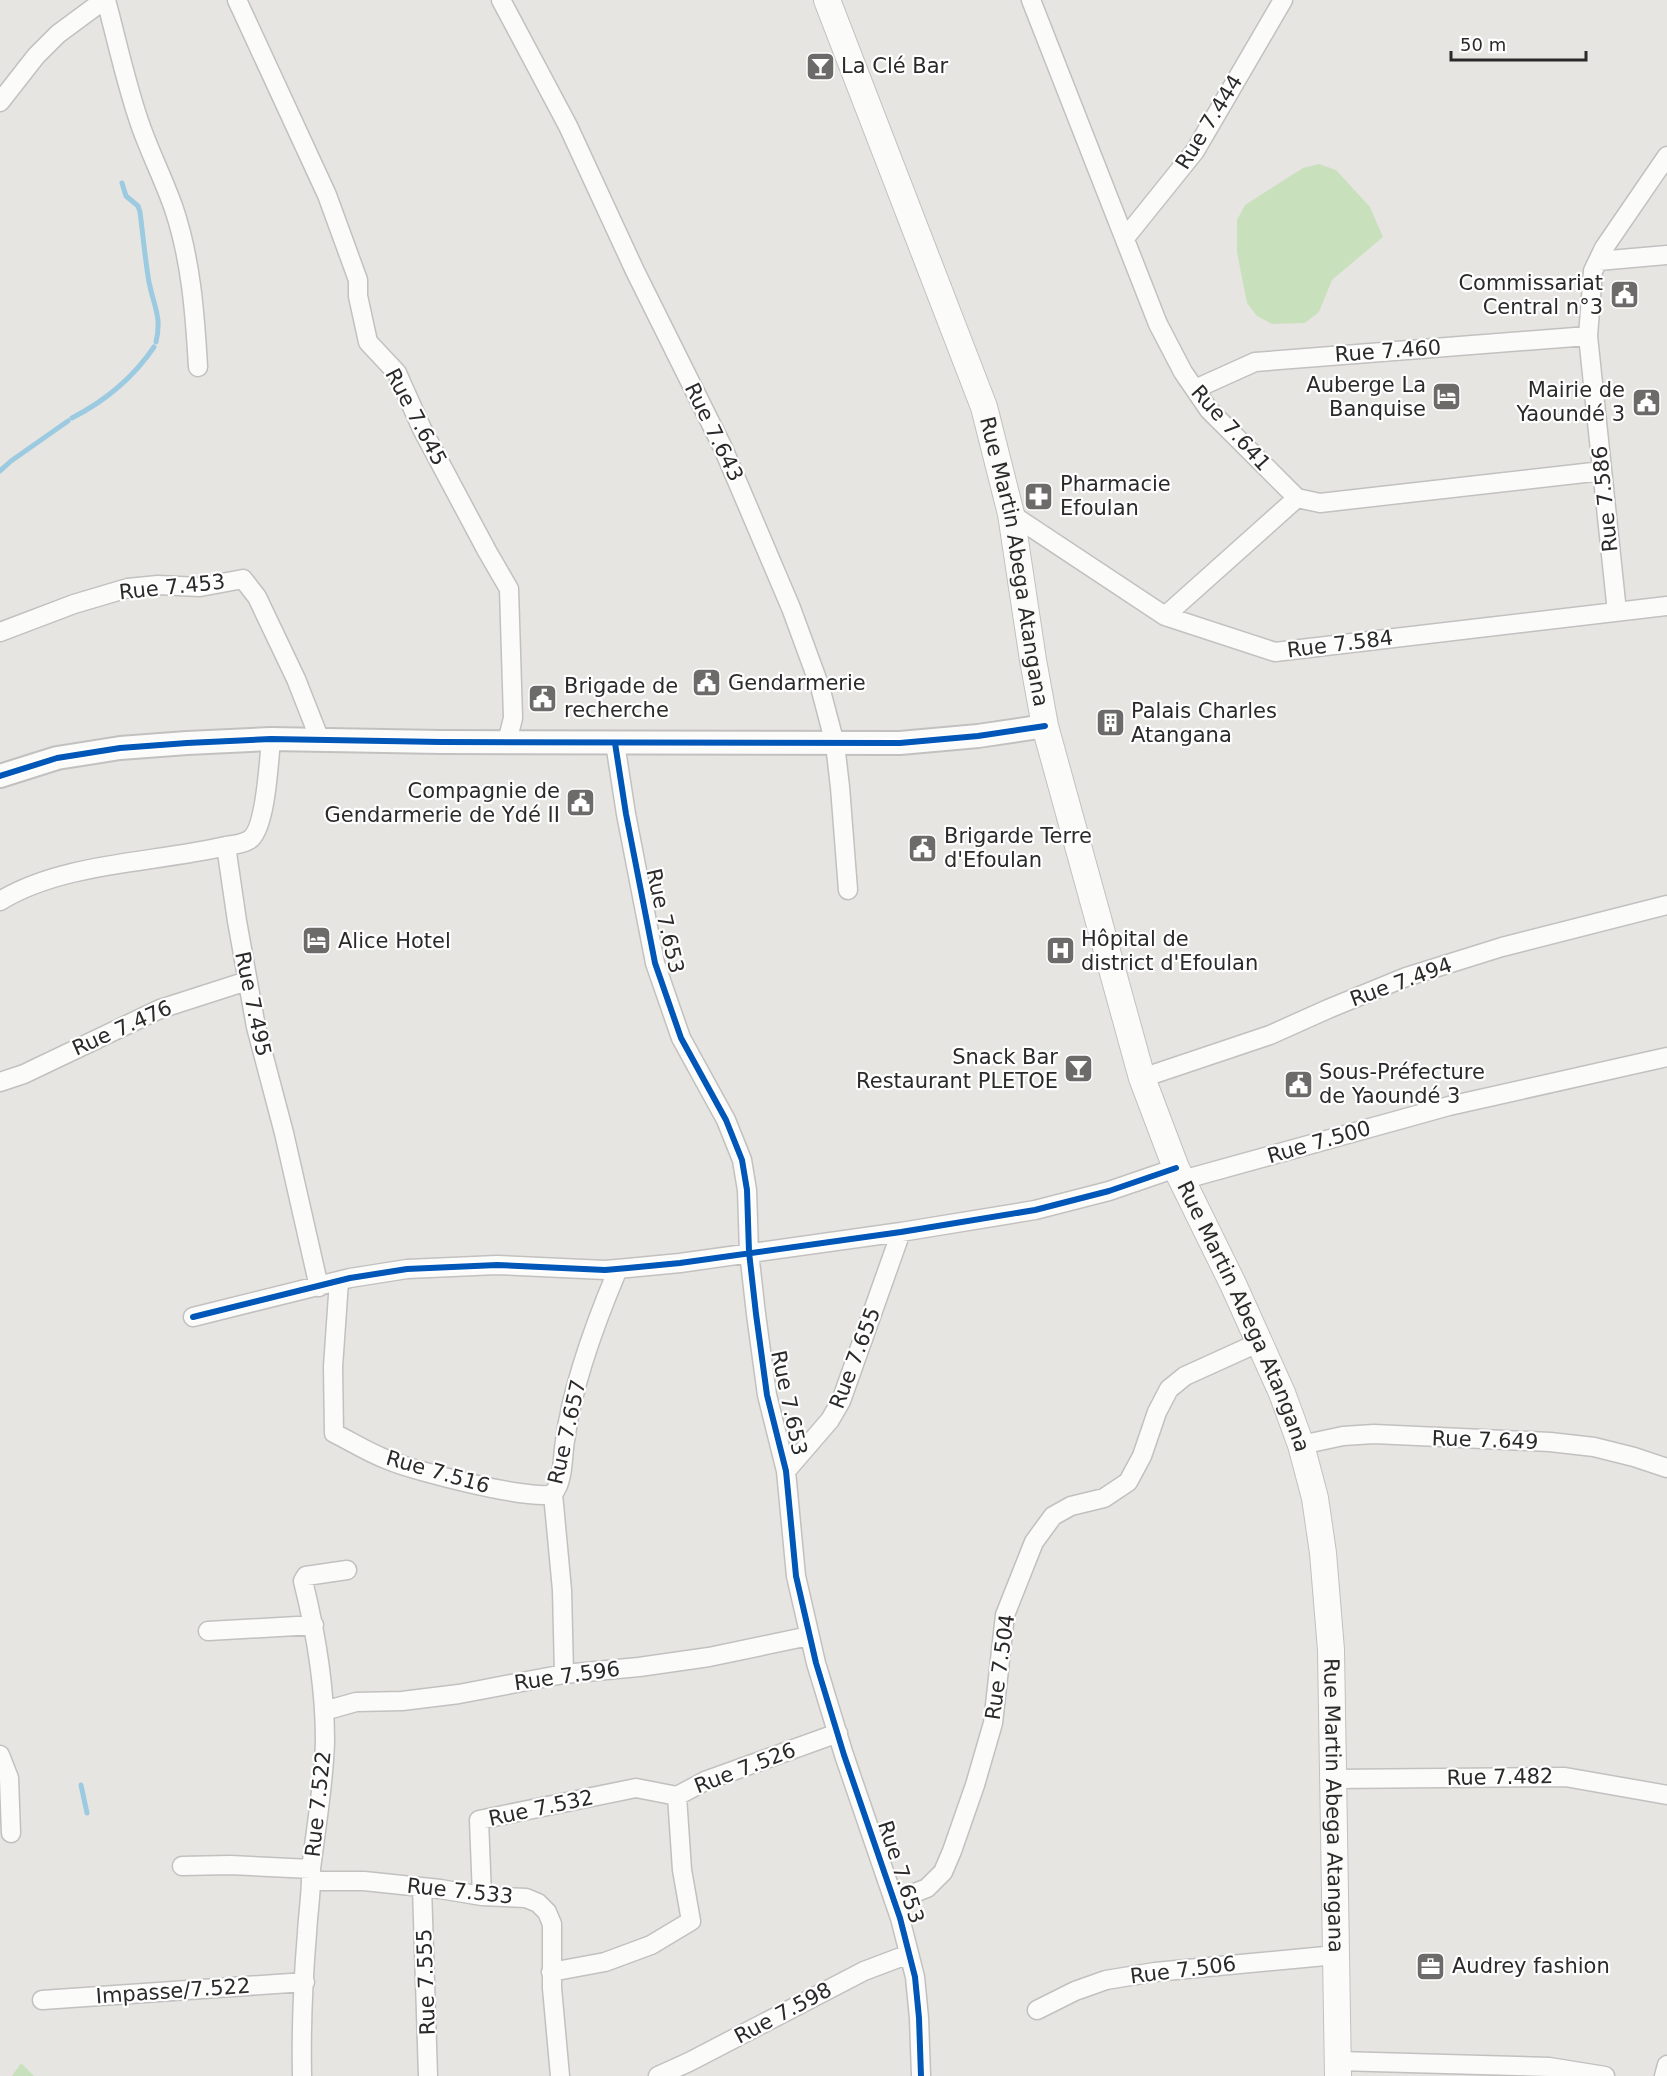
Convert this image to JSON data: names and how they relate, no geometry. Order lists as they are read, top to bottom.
{
  "streets": {
    "main road": ["Rue Martin Abega Atangana"],
    "street": [
      "Rue 7.444",
      "Rue 7.460",
      "Rue 7.645",
      "Rue 7.641",
      "Rue 7.643",
      "Rue 7.586",
      "Rue 7.453",
      "Rue 7.584",
      "Rue 7.653",
      "Rue 7.494",
      "Rue 7.495",
      "Rue 7.476",
      "Rue 7.500",
      "Rue 7.655",
      "Rue 7.657",
      "Rue 7.649",
      "Rue 7.516",
      "Rue 7.504",
      "Rue 7.596",
      "Rue 7.526",
      "Rue 7.482",
      "Rue 7.522",
      "Rue 7.532",
      "Rue 7.533",
      "Rue 7.506",
      "Rue 7.555",
      "Impasse/7.522",
      "Rue 7.598"
    ]
  },
  "crossings": [
    ["Rue 7.444", "Rue 7.641"],
    ["Rue 7.460", "Rue 7.641"],
    ["Rue 7.460", "Rue 7.586"],
    ["Rue 7.586", "Rue 7.584"],
    ["Rue Martin Abega Atangana", "Rue 7.584"],
    ["Rue Martin Abega Atangana", "Rue 7.494"],
    ["Rue Martin Abega Atangana", "Rue 7.500"],
    ["Rue Martin Abega Atangana", "Rue 7.649"],
    ["Rue Martin Abega Atangana", "Rue 7.504"],
    ["Rue Martin Abega Atangana", "Rue 7.482"],
    ["Rue Martin Abega Atangana", "Rue 7.506"],
    ["Rue 7.653", "Rue 7.500"],
    ["Rue 7.653", "Rue 7.655"],
    ["Rue 7.653", "Rue 7.504"],
    ["Rue 7.653", "Rue 7.596"],
    ["Rue 7.653", "Rue 7.526"],
    ["Rue 7.653", "Rue 7.598"],
    ["Rue 7.495", "Rue 7.476"],
    ["Rue 7.495", "Rue 7.500"],
    ["Rue 7.500", "Rue 7.655"],
    ["Rue 7.500", "Rue 7.657"],
    ["Rue 7.500", "Rue 7.516"],
    ["Rue 7.657", "Rue 7.516"],
    ["Rue 7.657", "Rue 7.596"],
    ["Rue 7.596", "Rue 7.522"],
    ["Rue 7.526", "Rue 7.532"],
    ["Rue 7.526", "Rue 7.533"],
    ["Rue 7.522", "Rue 7.533"],
    ["Rue 7.522", "Impasse/7.522"],
    ["Rue 7.532", "Rue 7.533"],
    ["Rue 7.533", "Rue 7.555"]
  ],
  "places": {
    "bar": ["La Clé Bar", "Snack Bar Restaurant PLETOE"],
    "public building": [
      "Commissariat Central n°3",
      "Mairie de Yaoundé 3",
      "Gendarmerie",
      "Brigade de recherche",
      "Compagnie de Gendarmerie de Ydé II",
      "Brigarde Terre d'Efoulan",
      "Sous-Préfecture de Yaoundé 3"
    ],
    "hotel": ["Auberge La Banquise", "Alice Hotel"],
    "pharmacy": ["Pharmacie Efoulan"],
    "building": ["Palais Charles Atangana"],
    "hospital": ["Hôpital de district d'Efoulan"],
    "office": ["Audrey fashion"]
  },
  "scale_bar": "50 m"
}
